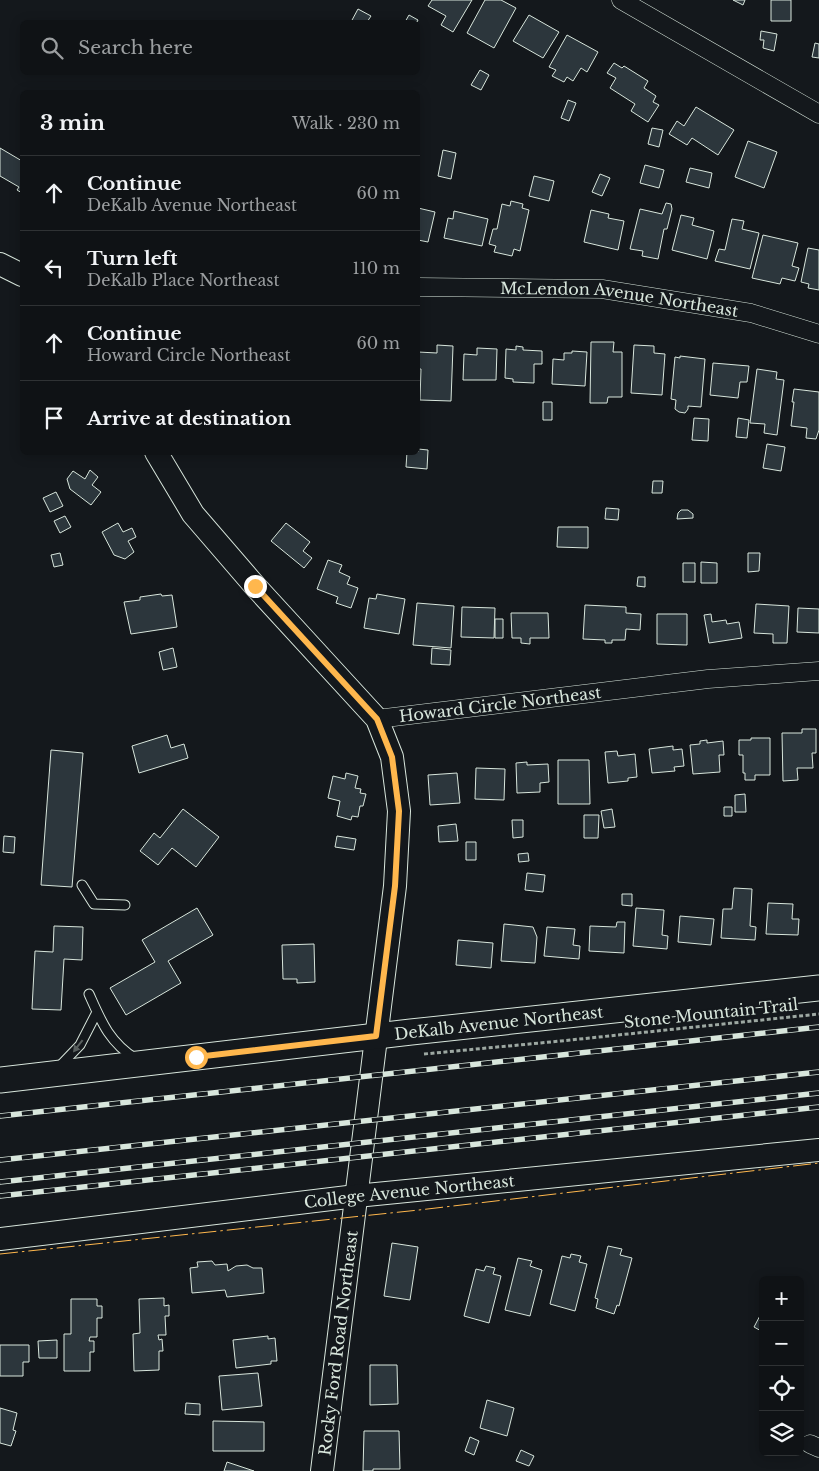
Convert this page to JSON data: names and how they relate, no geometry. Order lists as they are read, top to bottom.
{
  "streets": {
    "main road": ["DeKalb Avenue Northeast"],
    "street": [
      "McLendon Avenue Northeast",
      "Howard Circle Northeast",
      "College Avenue Northeast",
      "Rocky Ford Road Northeast"
    ],
    "path": ["Stone Mountain Trail"]
  },
  "crossings": [
    ["Howard Circle Northeast", "Rocky Ford Road Northeast"],
    ["DeKalb Avenue Northeast", "Rocky Ford Road Northeast"],
    ["College Avenue Northeast", "Rocky Ford Road Northeast"]
  ],
  "page": {
    "search": "Search here",
    "heading": ["3 min", "Walk · 230 m"],
    "list": [
      ["Continue", "DeKalb Avenue Northeast", "60 m"],
      ["Turn left", "DeKalb Place Northeast", "110 m"],
      ["Continue", "Howard Circle Northeast", "60 m"],
      "Arrive at destination"
    ],
    "map_buttons": ["+", "−"]
  }
}
